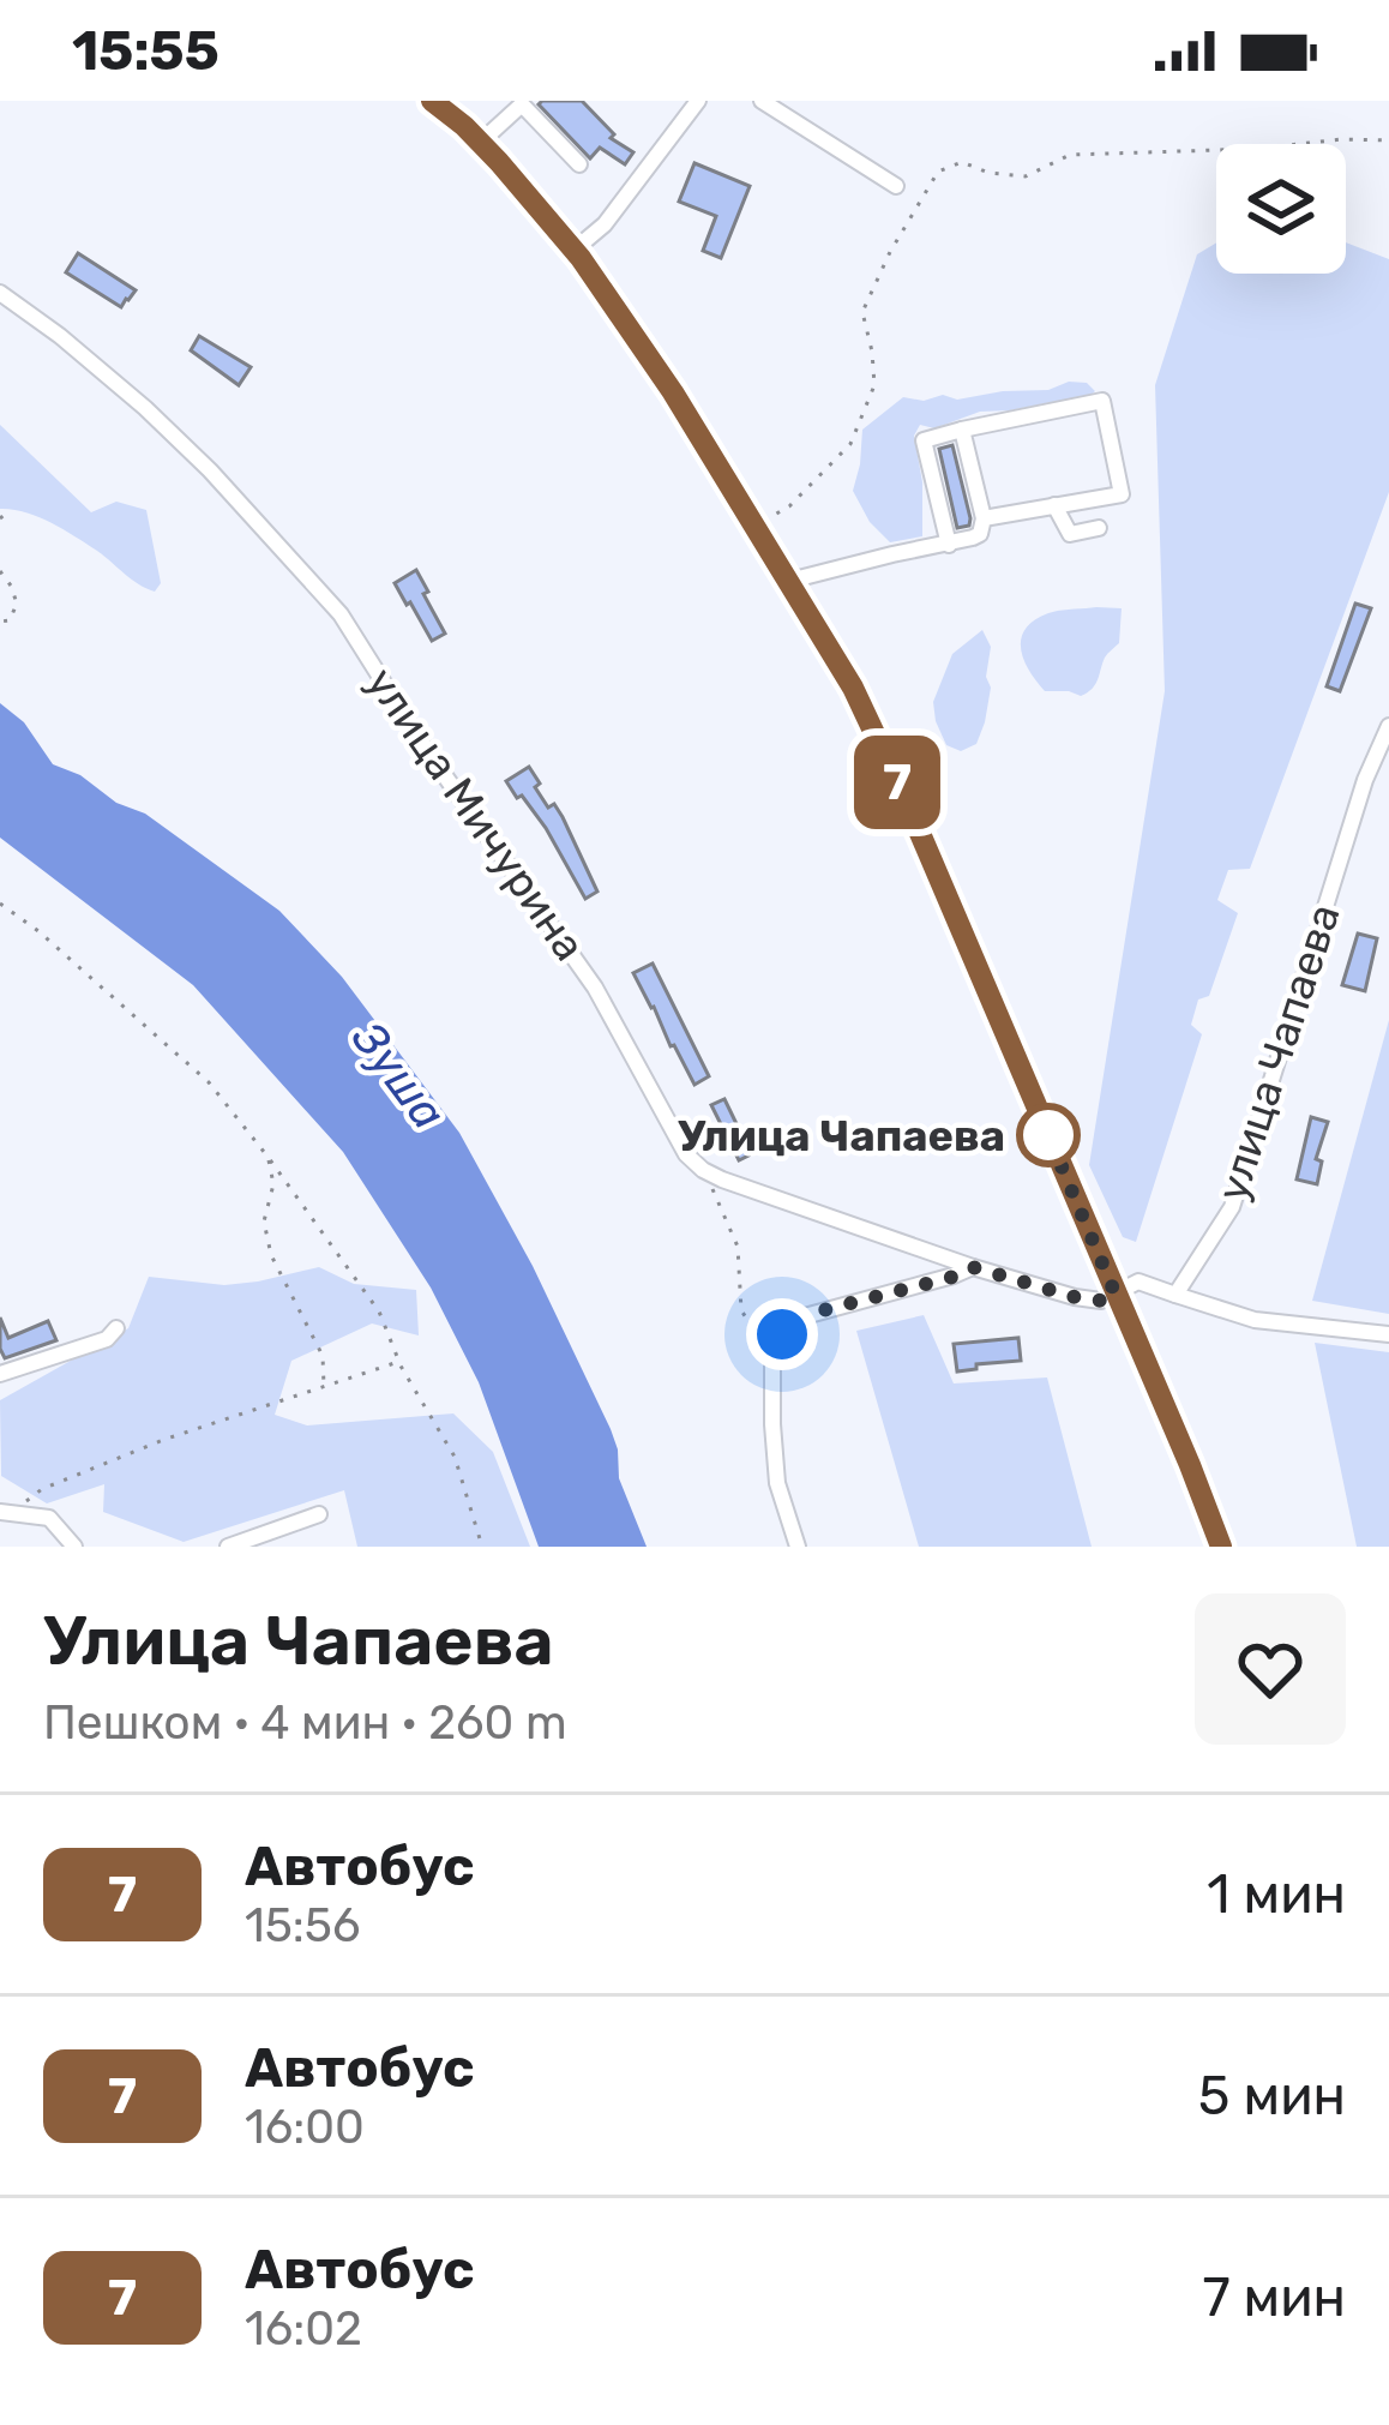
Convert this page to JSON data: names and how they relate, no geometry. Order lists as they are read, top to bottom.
{
  "streets": {
    "street": ["улица Мичурина", "улица Чапаева"]
  },
  "water": ["Зуша"],
  "places": ["Улица Чапаева"],
  "lines": ["bus line 7"],
  "page": {
    "status": "15:55",
    "on_map": "7",
    "heading": ["Улица Чапаева", "Пешком · 4 мин · 260 m"],
    "list": [
      {
        "mark": "7",
        "name": "Автобус",
        "note": "15:56",
        "value": "1 мин"
      },
      {
        "mark": "7",
        "name": "Автобус",
        "note": "16:00",
        "value": "5 мин"
      },
      {
        "mark": "7",
        "name": "Автобус",
        "note": "16:02",
        "value": "7 мин"
      }
    ]
  }
}
